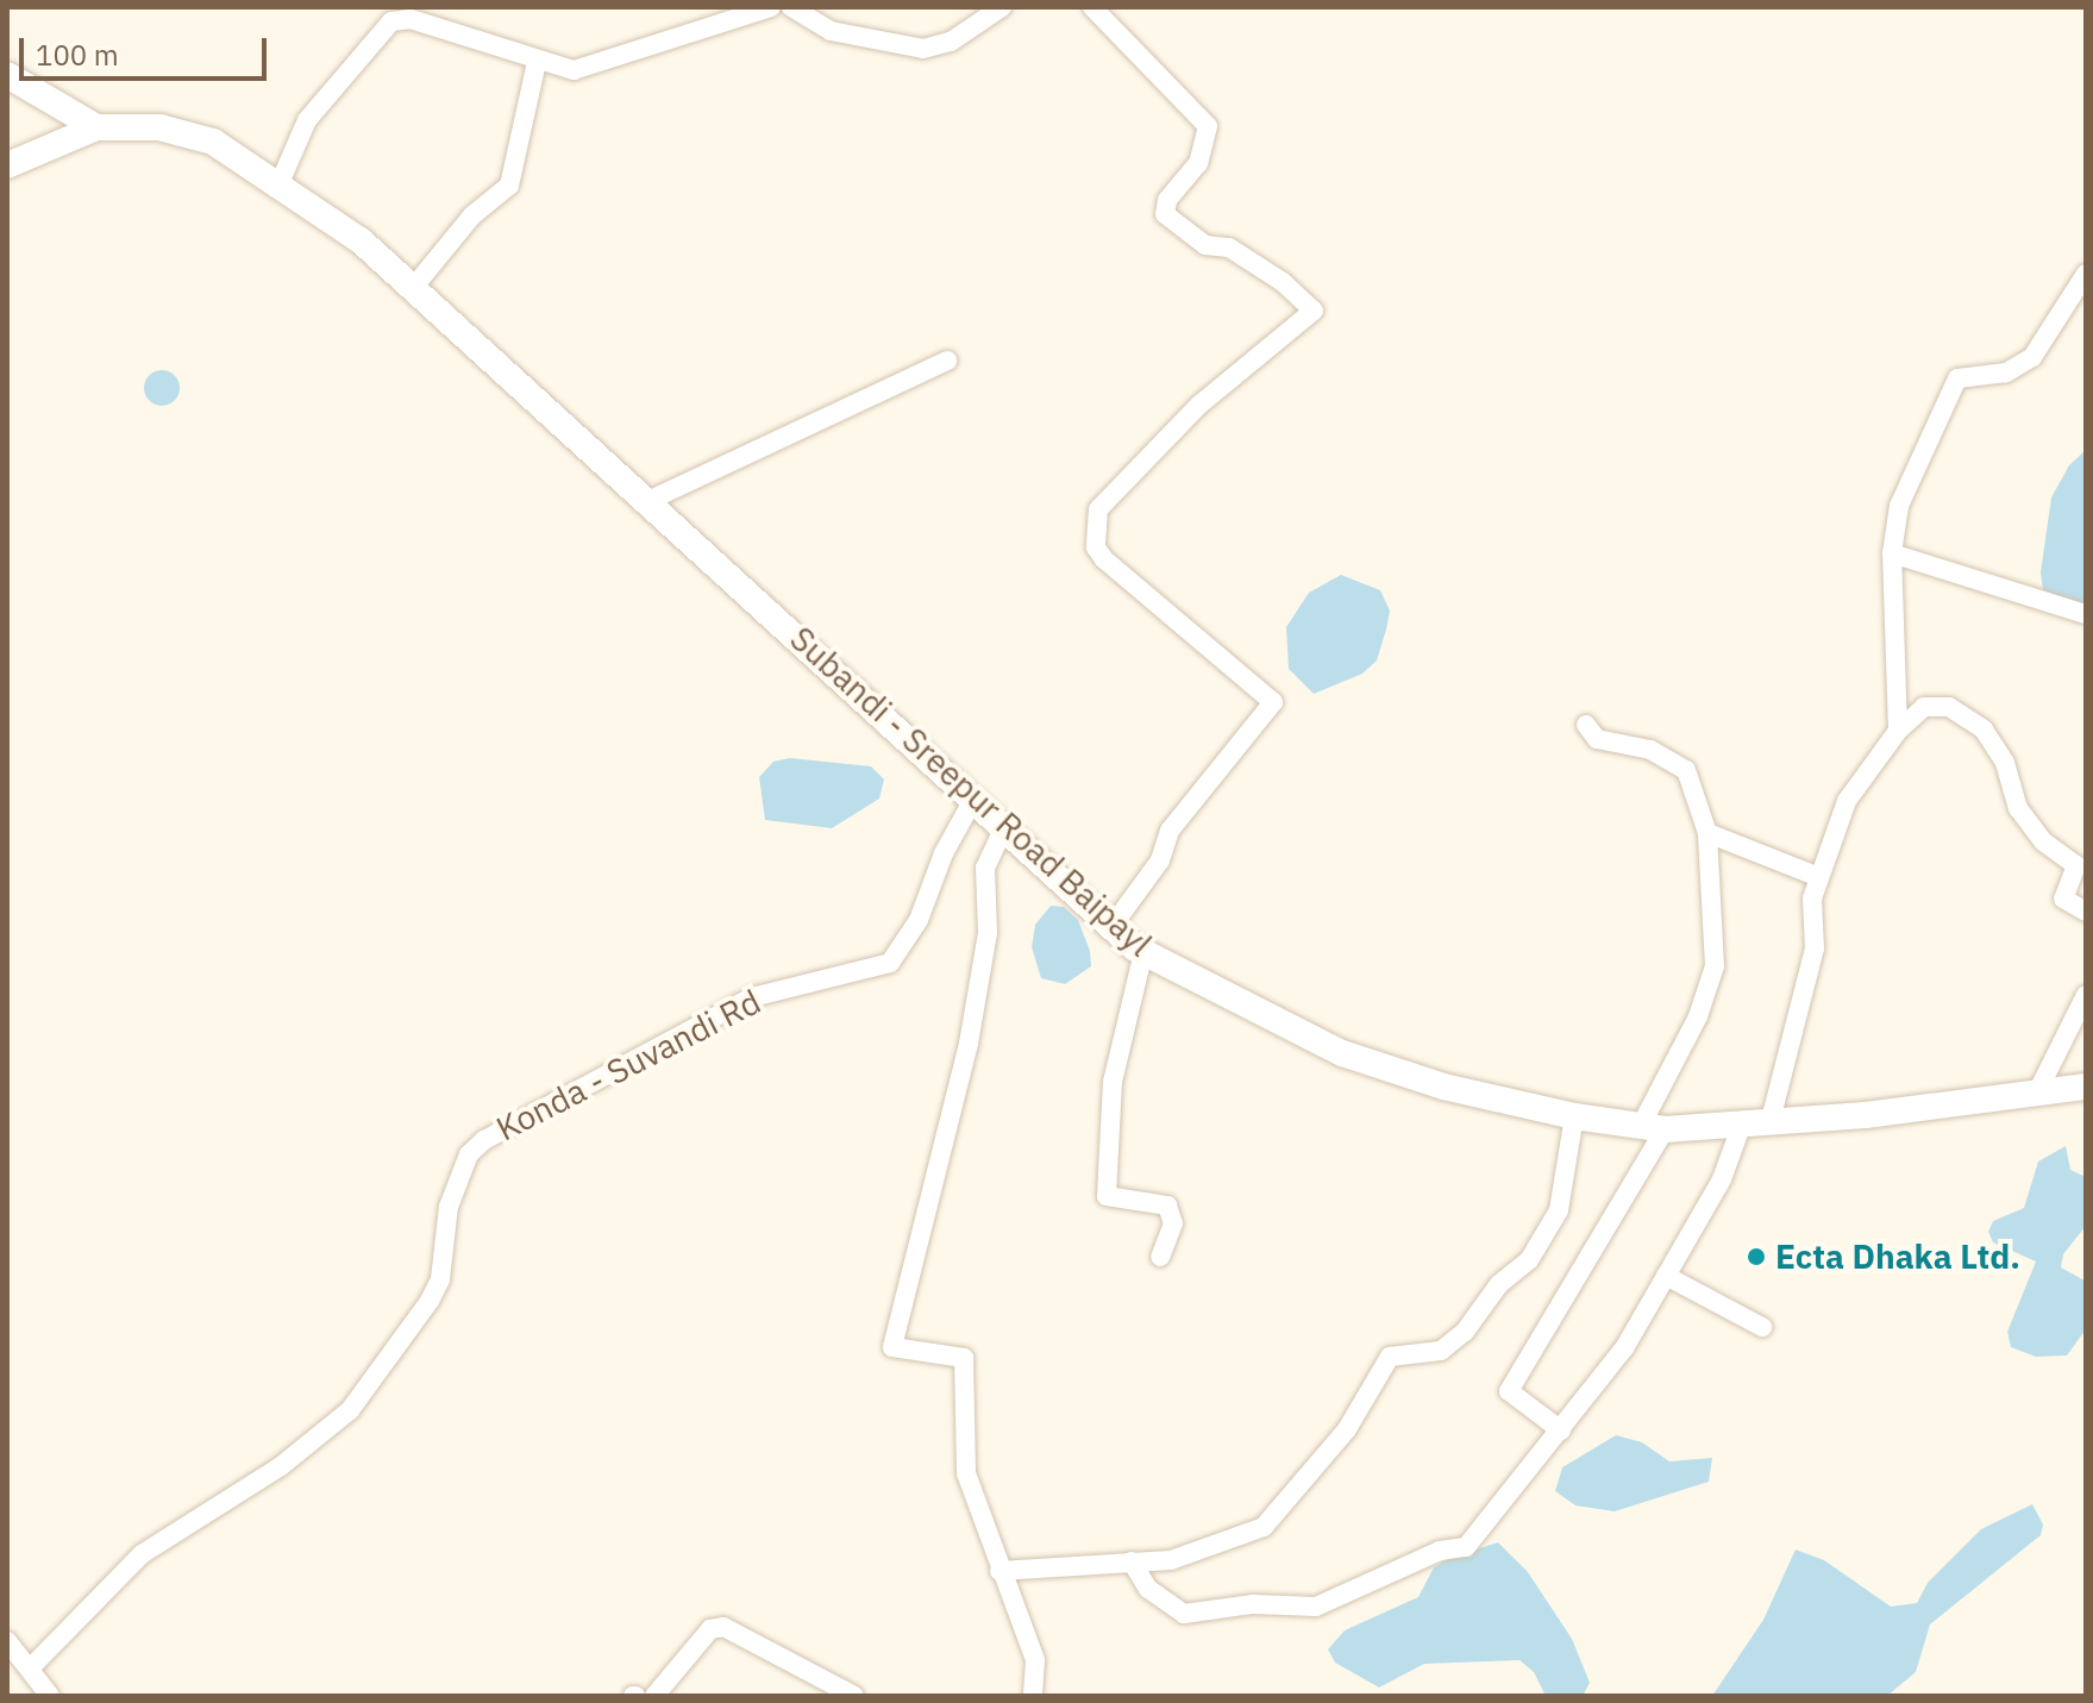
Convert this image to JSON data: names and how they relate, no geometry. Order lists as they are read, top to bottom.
{
  "streets": {
    "street": ["Subandi - Sreepur Road Baipayl", "Konda - Suvandi Rd"]
  },
  "crossings": [
    ["Subandi - Sreepur Road Baipayl", "Konda - Suvandi Rd"]
  ],
  "places": ["Ecta Dhaka Ltd."],
  "scale_bar": "100 m"
}
